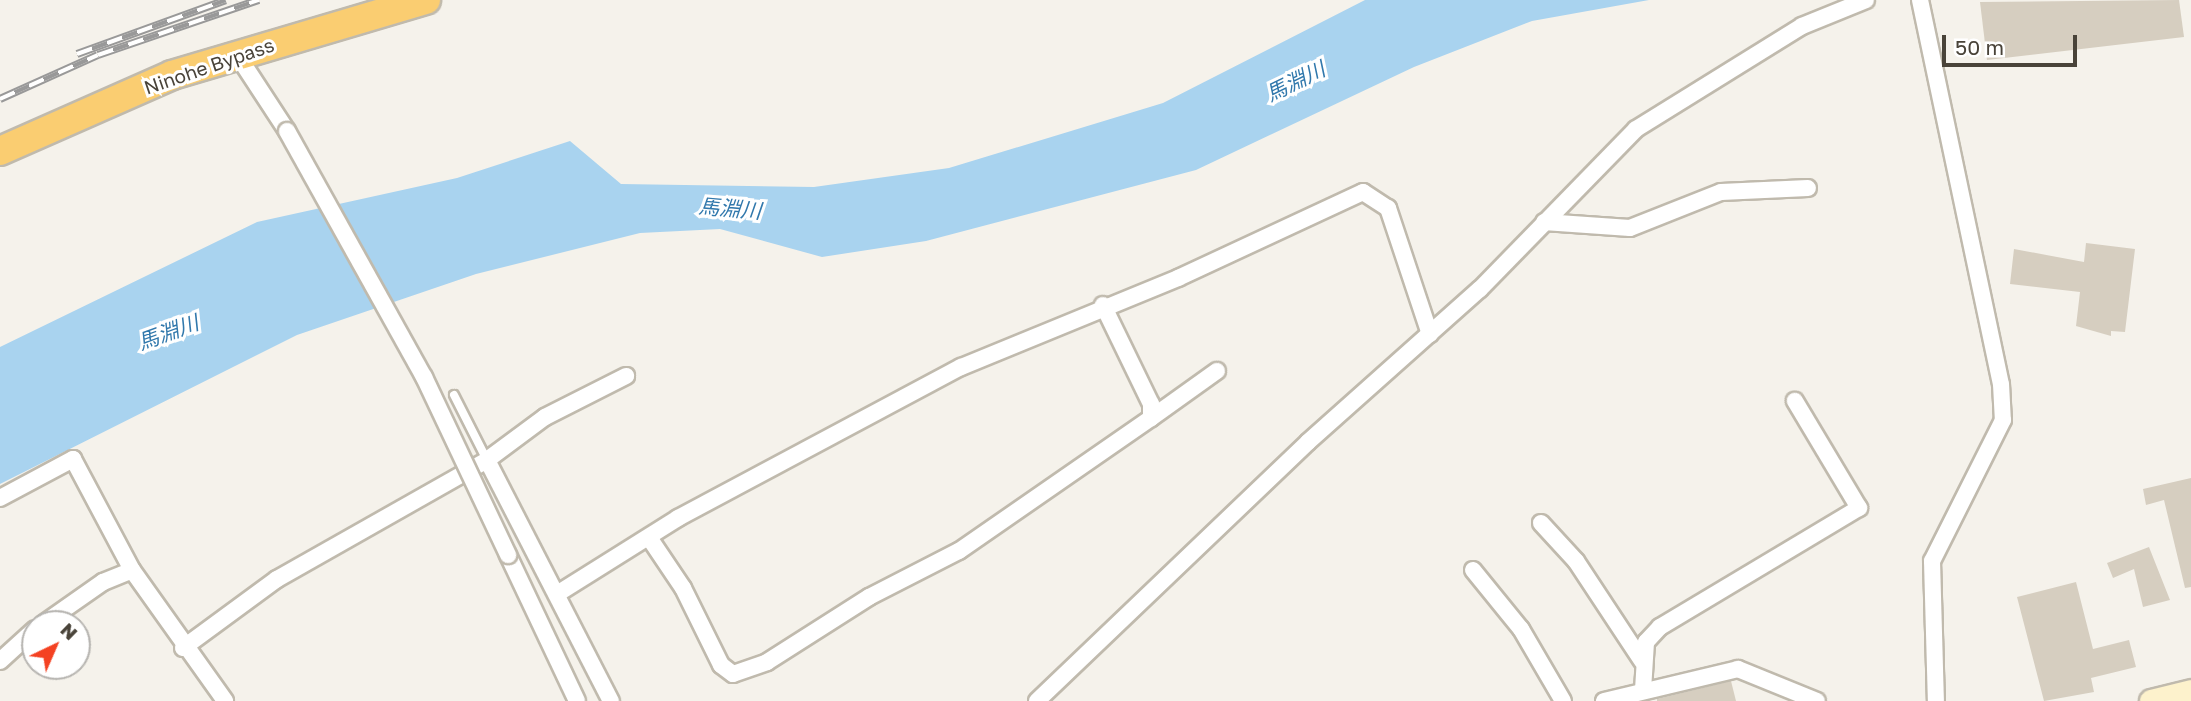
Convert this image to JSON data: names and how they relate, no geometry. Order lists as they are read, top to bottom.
{
  "streets": {
    "highway": ["Ninohe Bypass"]
  },
  "water": ["馬淵川"],
  "scale_bar": "50 m",
  "north": "top right"
}
